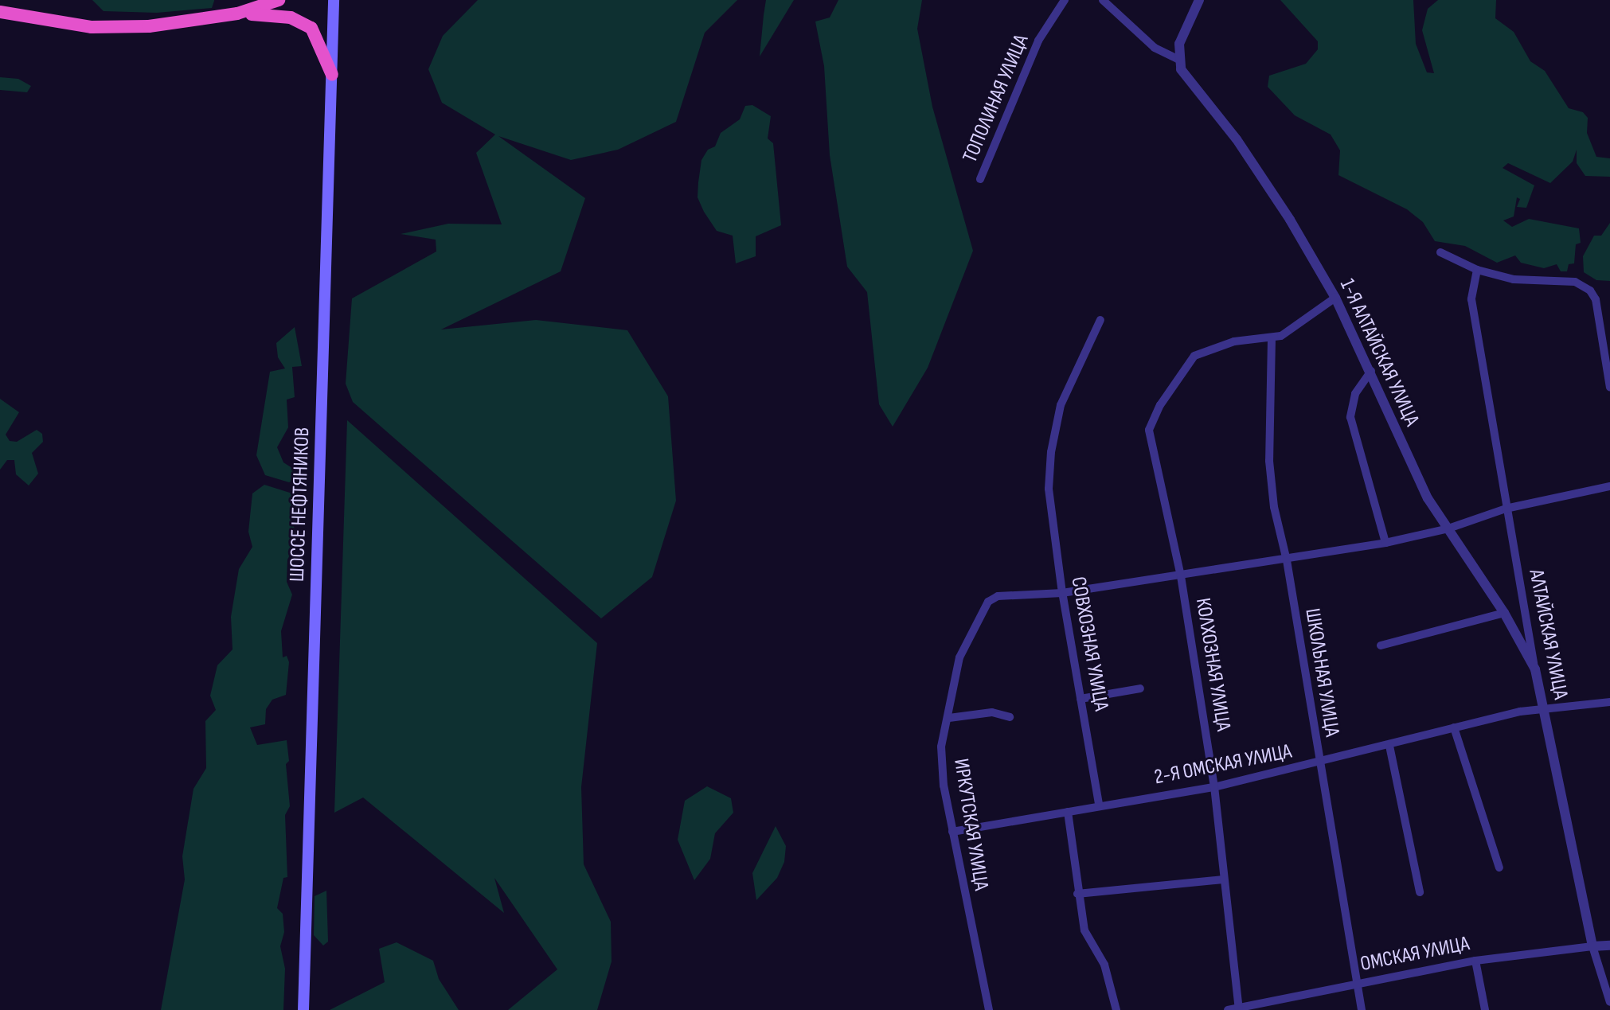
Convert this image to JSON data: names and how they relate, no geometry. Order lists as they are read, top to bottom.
{
  "streets": {
    "main road": ["ШОССЕ НЕФТЯНИКОВ"],
    "street": [
      "ТОПОЛИНАЯ УЛИЦА",
      "1-Я АЛТАЙСКАЯ УЛИЦА",
      "АЛТАЙСКАЯ УЛИЦА",
      "СОВХОЗНАЯ УЛИЦА",
      "КОЛХОЗНАЯ УЛИЦА",
      "ШКОЛЬНАЯ УЛИЦА",
      "2-Я ОМСКАЯ УЛИЦА",
      "ИРКУТСКАЯ УЛИЦА",
      "ОМСКАЯ УЛИЦА"
    ]
  },
  "crossings": [
    ["1-Я АЛТАЙСКАЯ УЛИЦА", "АЛТАЙСКАЯ УЛИЦА"],
    ["АЛТАЙСКАЯ УЛИЦА", "2-Я ОМСКАЯ УЛИЦА"],
    ["АЛТАЙСКАЯ УЛИЦА", "ОМСКАЯ УЛИЦА"],
    ["СОВХОЗНАЯ УЛИЦА", "2-Я ОМСКАЯ УЛИЦА"],
    ["СОВХОЗНАЯ УЛИЦА", "ИРКУТСКАЯ УЛИЦА"],
    ["КОЛХОЗНАЯ УЛИЦА", "ШКОЛЬНАЯ УЛИЦА"],
    ["КОЛХОЗНАЯ УЛИЦА", "2-Я ОМСКАЯ УЛИЦА"],
    ["КОЛХОЗНАЯ УЛИЦА", "ОМСКАЯ УЛИЦА"],
    ["ШКОЛЬНАЯ УЛИЦА", "2-Я ОМСКАЯ УЛИЦА"],
    ["ШКОЛЬНАЯ УЛИЦА", "ОМСКАЯ УЛИЦА"],
    ["2-Я ОМСКАЯ УЛИЦА", "ИРКУТСКАЯ УЛИЦА"]
  ]
}
